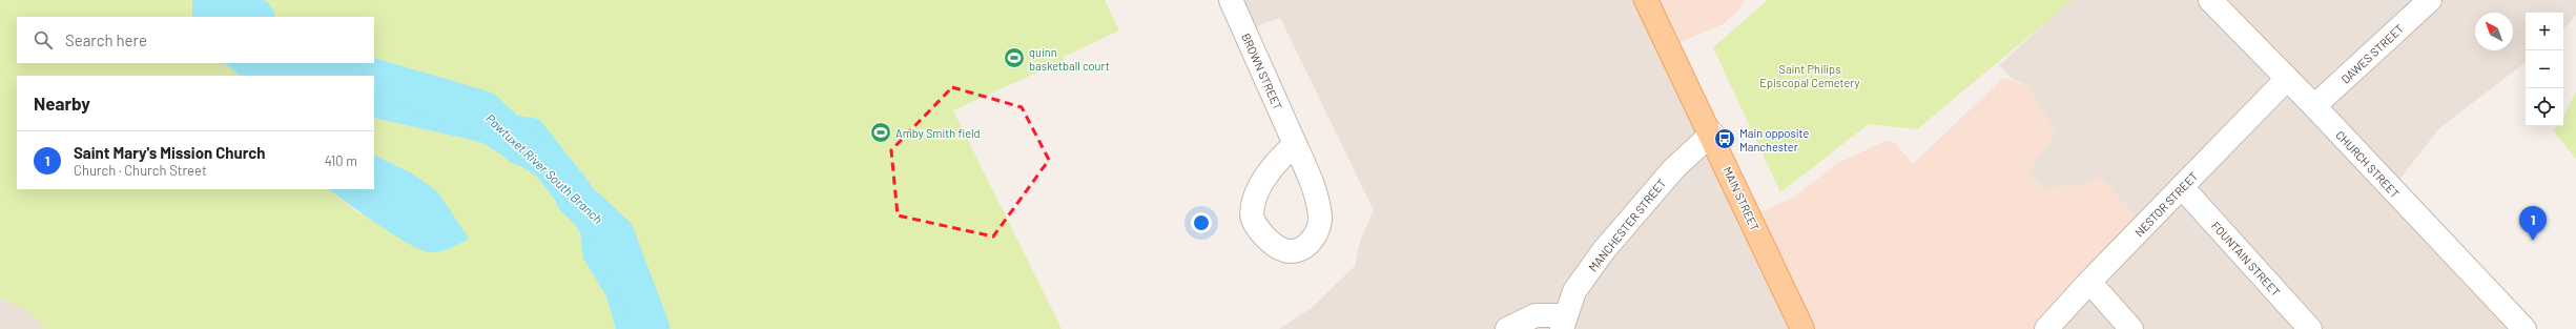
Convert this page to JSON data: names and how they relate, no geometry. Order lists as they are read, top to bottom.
{
  "streets": {
    "main road": ["MAIN STREET"],
    "street": [
      "DAWES STREET",
      "BROWN STREET",
      "CHURCH STREET",
      "NESTOR STREET",
      "MANCHESTER STREET",
      "FOUNTAIN STREET"
    ]
  },
  "crossings": [
    ["DAWES STREET", "CHURCH STREET"],
    ["CHURCH STREET", "NESTOR STREET"],
    ["MAIN STREET", "MANCHESTER STREET"],
    ["NESTOR STREET", "FOUNTAIN STREET"]
  ],
  "water": ["Pawtuxet River South Branch"],
  "parks": ["Saint Philips Episcopal Cemetery"],
  "places": {
    "sports": ["quinn basketball court", "Amby Smith field"],
    "bus stop": ["Main opposite Manchester"]
  },
  "north": "top left",
  "page": {
    "map_buttons": ["+", "−"],
    "search": "Search here",
    "heading": "Nearby",
    "list": [
      {
        "mark": "1",
        "name": "Saint Mary's Mission Church",
        "note": "Church · Church Street",
        "value": "410 m"
      }
    ],
    "pins": "1"
  }
}
